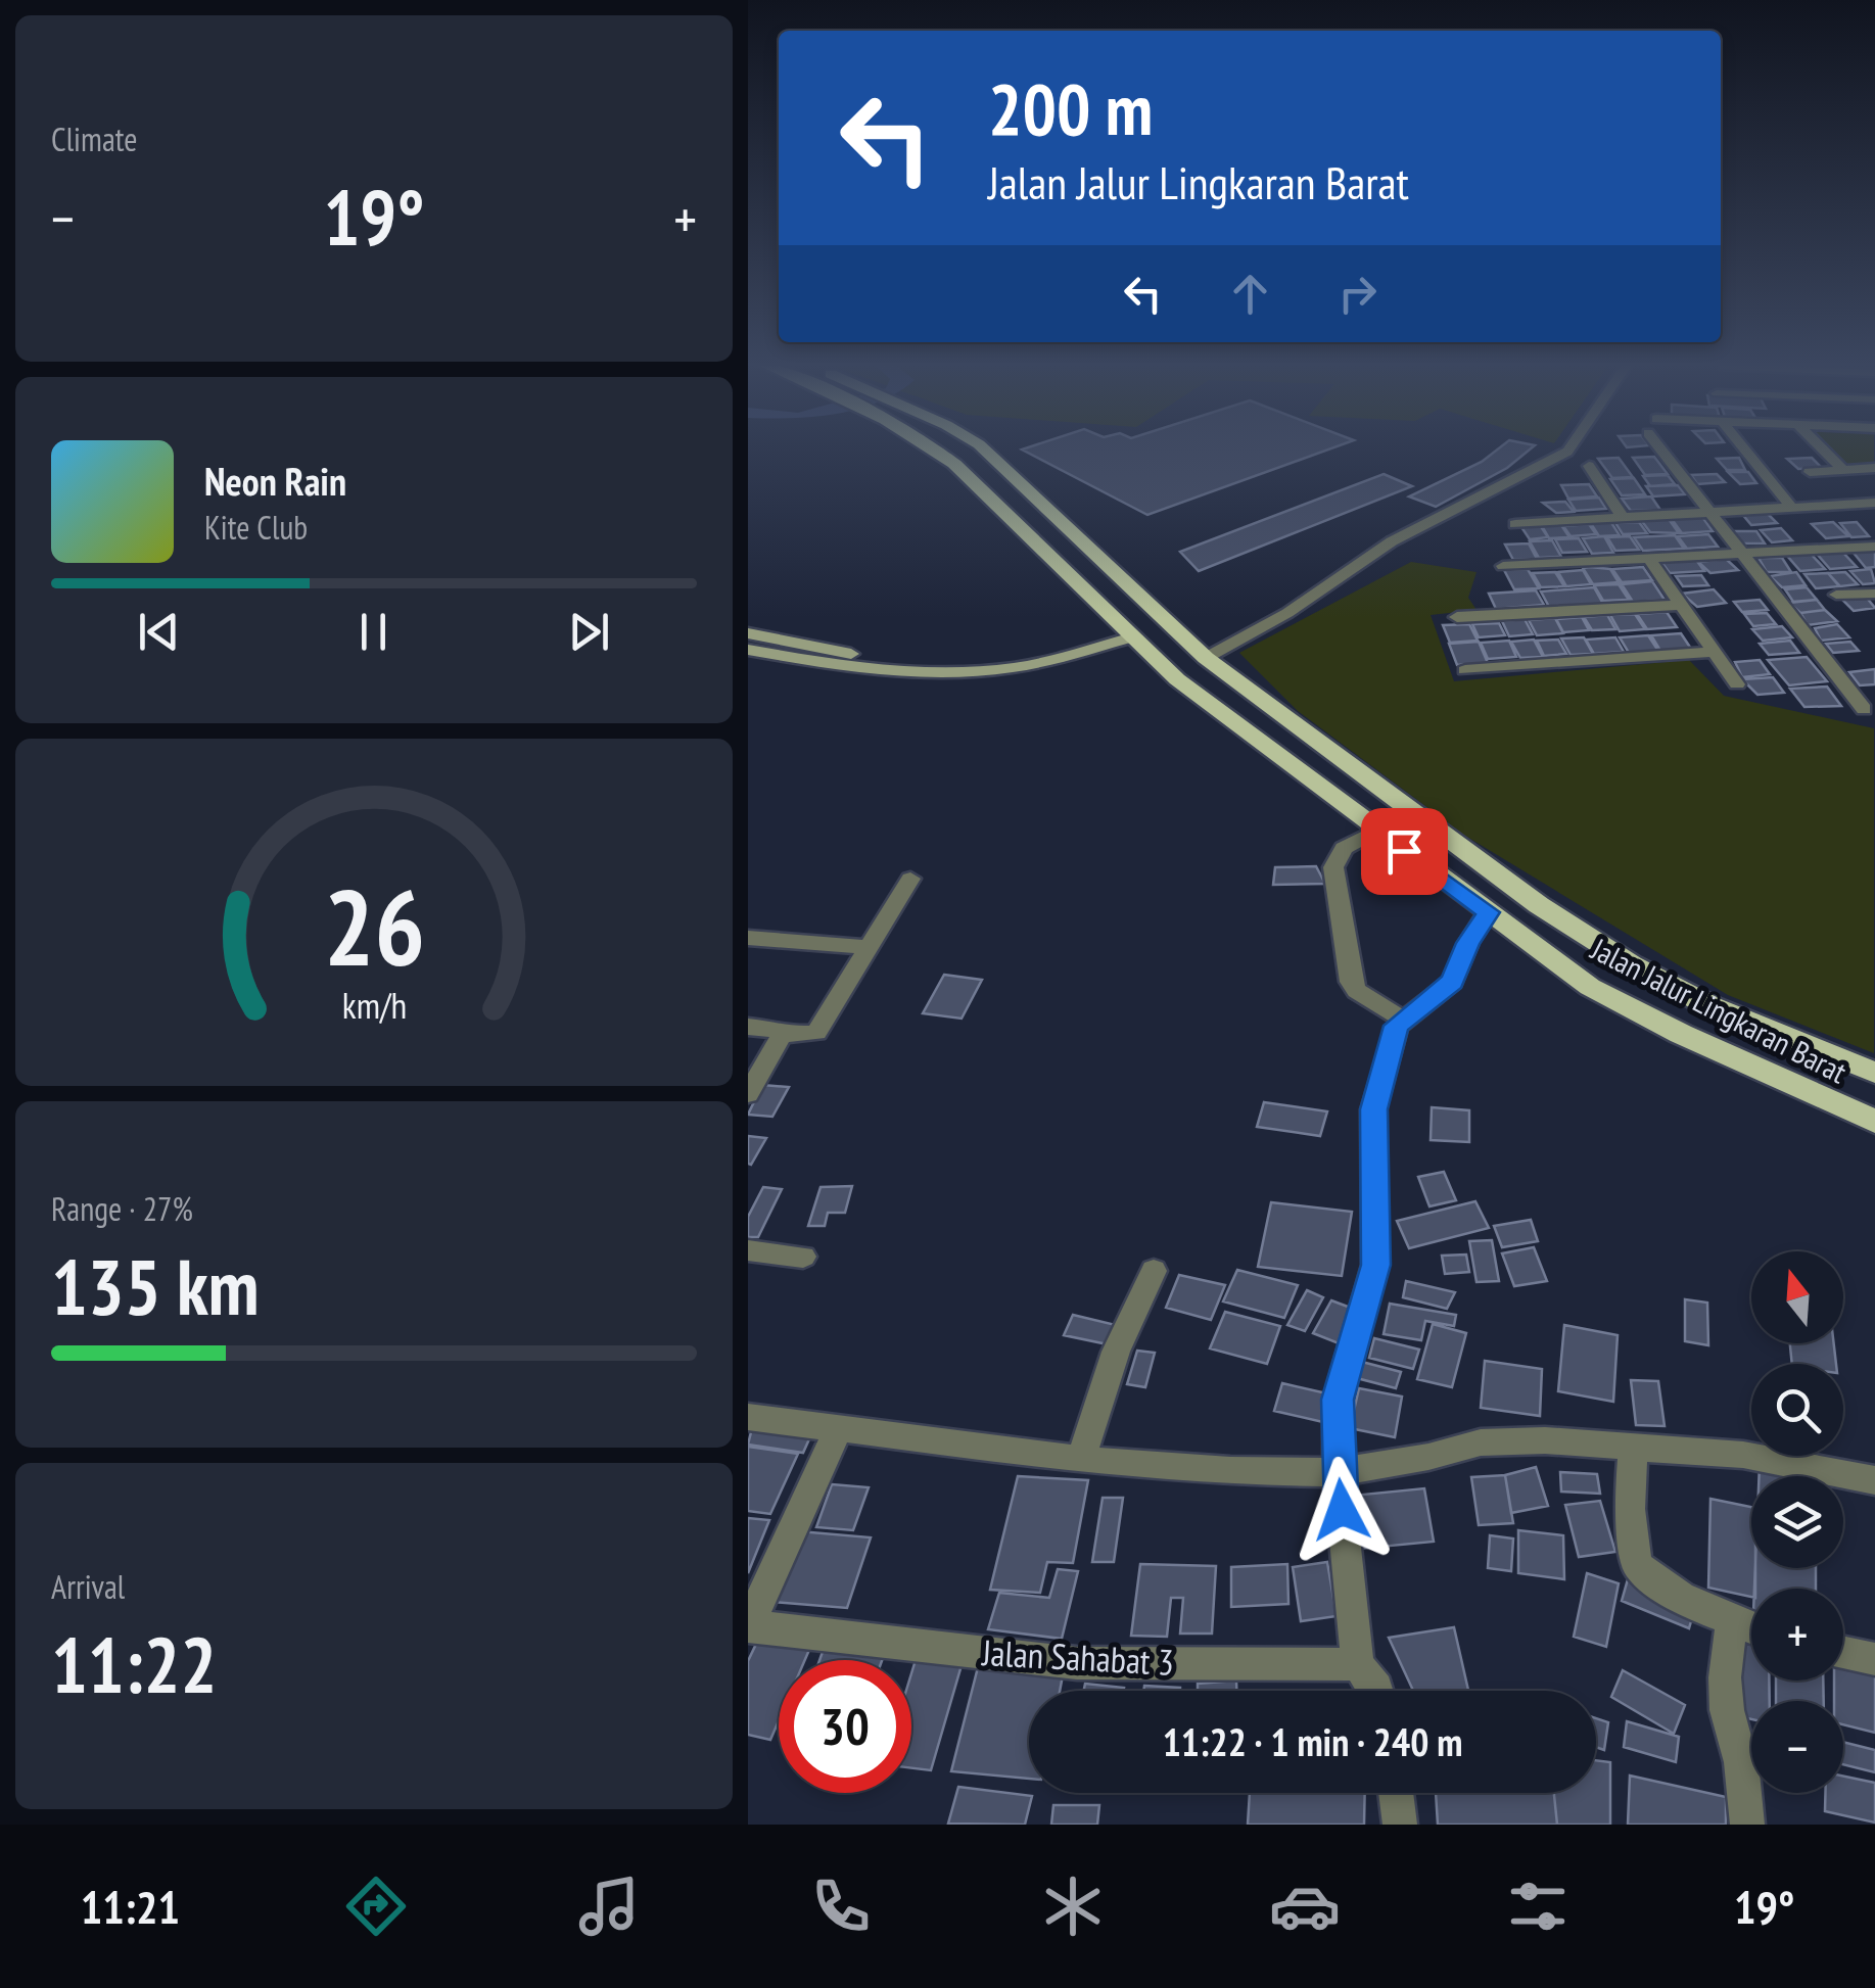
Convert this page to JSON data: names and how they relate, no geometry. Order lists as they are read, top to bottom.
{
  "streets": {
    "main road": ["Jalan Jalur Lingkaran Barat"],
    "street": ["Jalan Sahabat 3"]
  },
  "north": "top",
  "page": {
    "tile": [
      "Climate",
      ["Range · 27%", "135 km"],
      ["Arrival", "11:22"]
    ],
    "turn": ["200 m", "Jalan Jalur Lingkaran Barat"],
    "heat": ["−", "19°", "+"],
    "song": ["Neon Rain", "Kite Club"],
    "map_buttons": ["+", "−"],
    "limit": "30",
    "trip": "11:22 · 1 min · 240 m",
    "tabs": ["11:21", "19°"],
    "gauge": ["26", "km/h"]
  }
}
